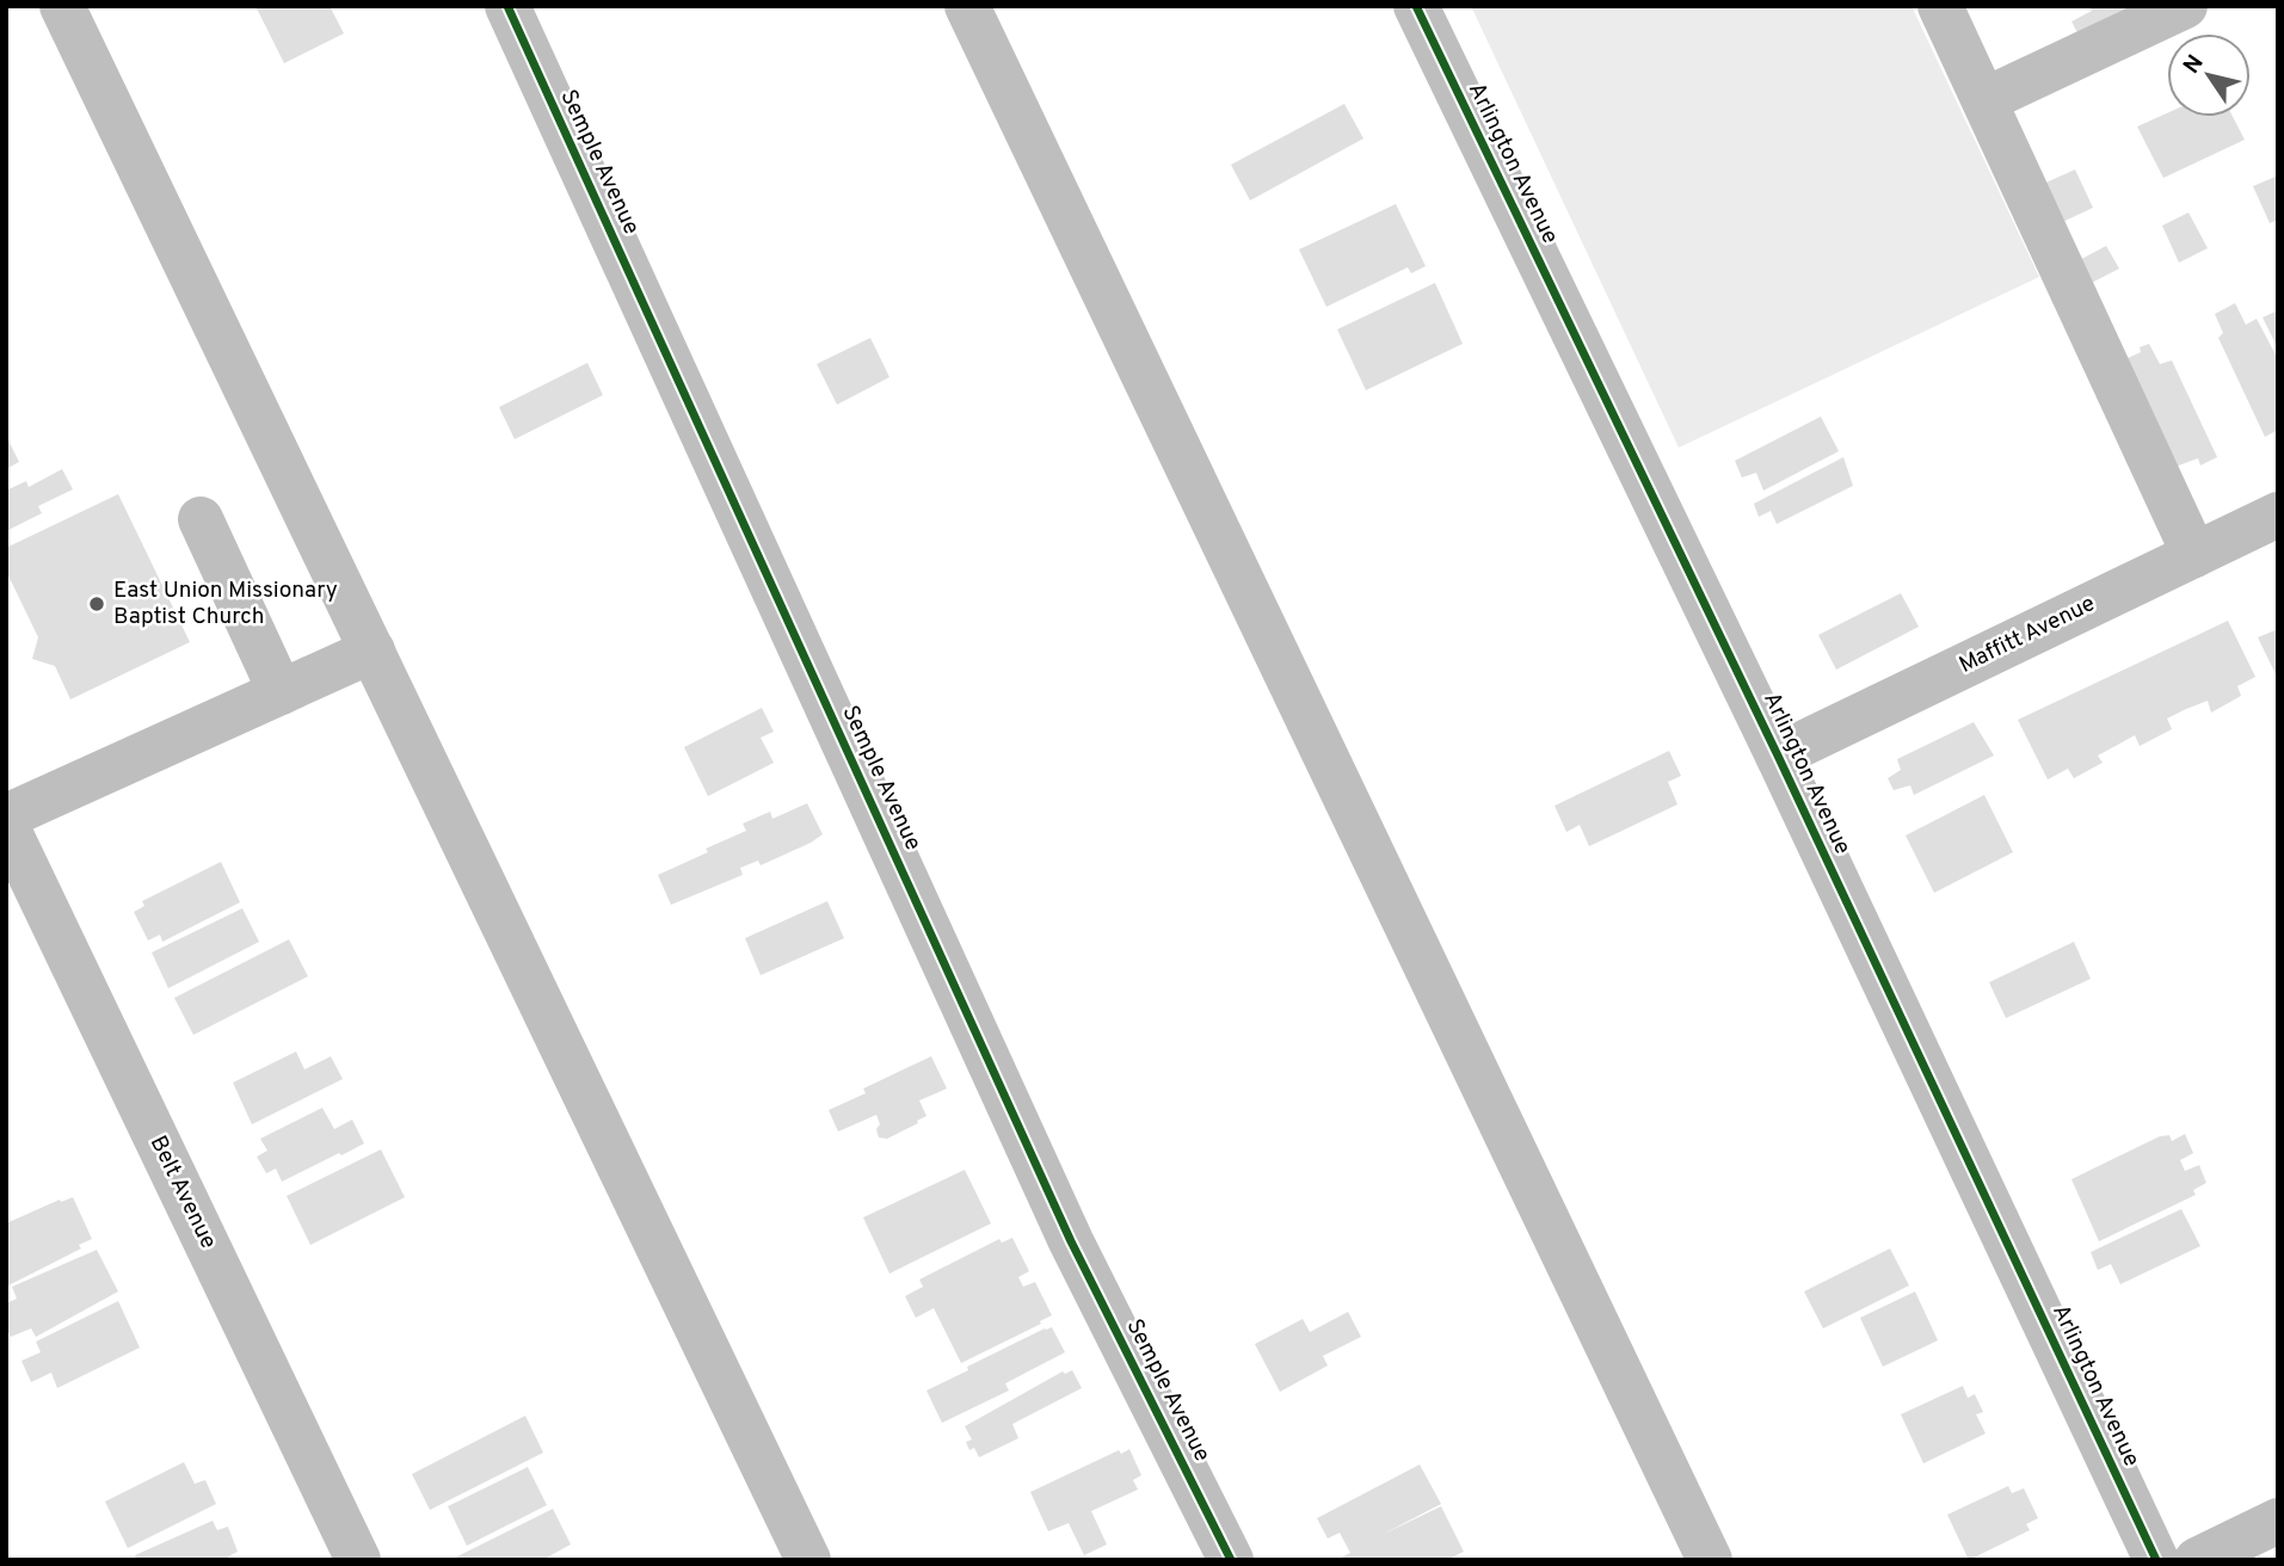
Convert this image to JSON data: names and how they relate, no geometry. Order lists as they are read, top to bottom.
{
  "streets": {
    "street": [
      "Semple Avenue",
      "Arlington Avenue",
      "Maffitt Avenue",
      "Belt Avenue"
    ]
  },
  "crossings": [
    ["Arlington Avenue", "Maffitt Avenue"]
  ],
  "places": ["East Union Missionary Baptist Church"],
  "north": "top left"
}
